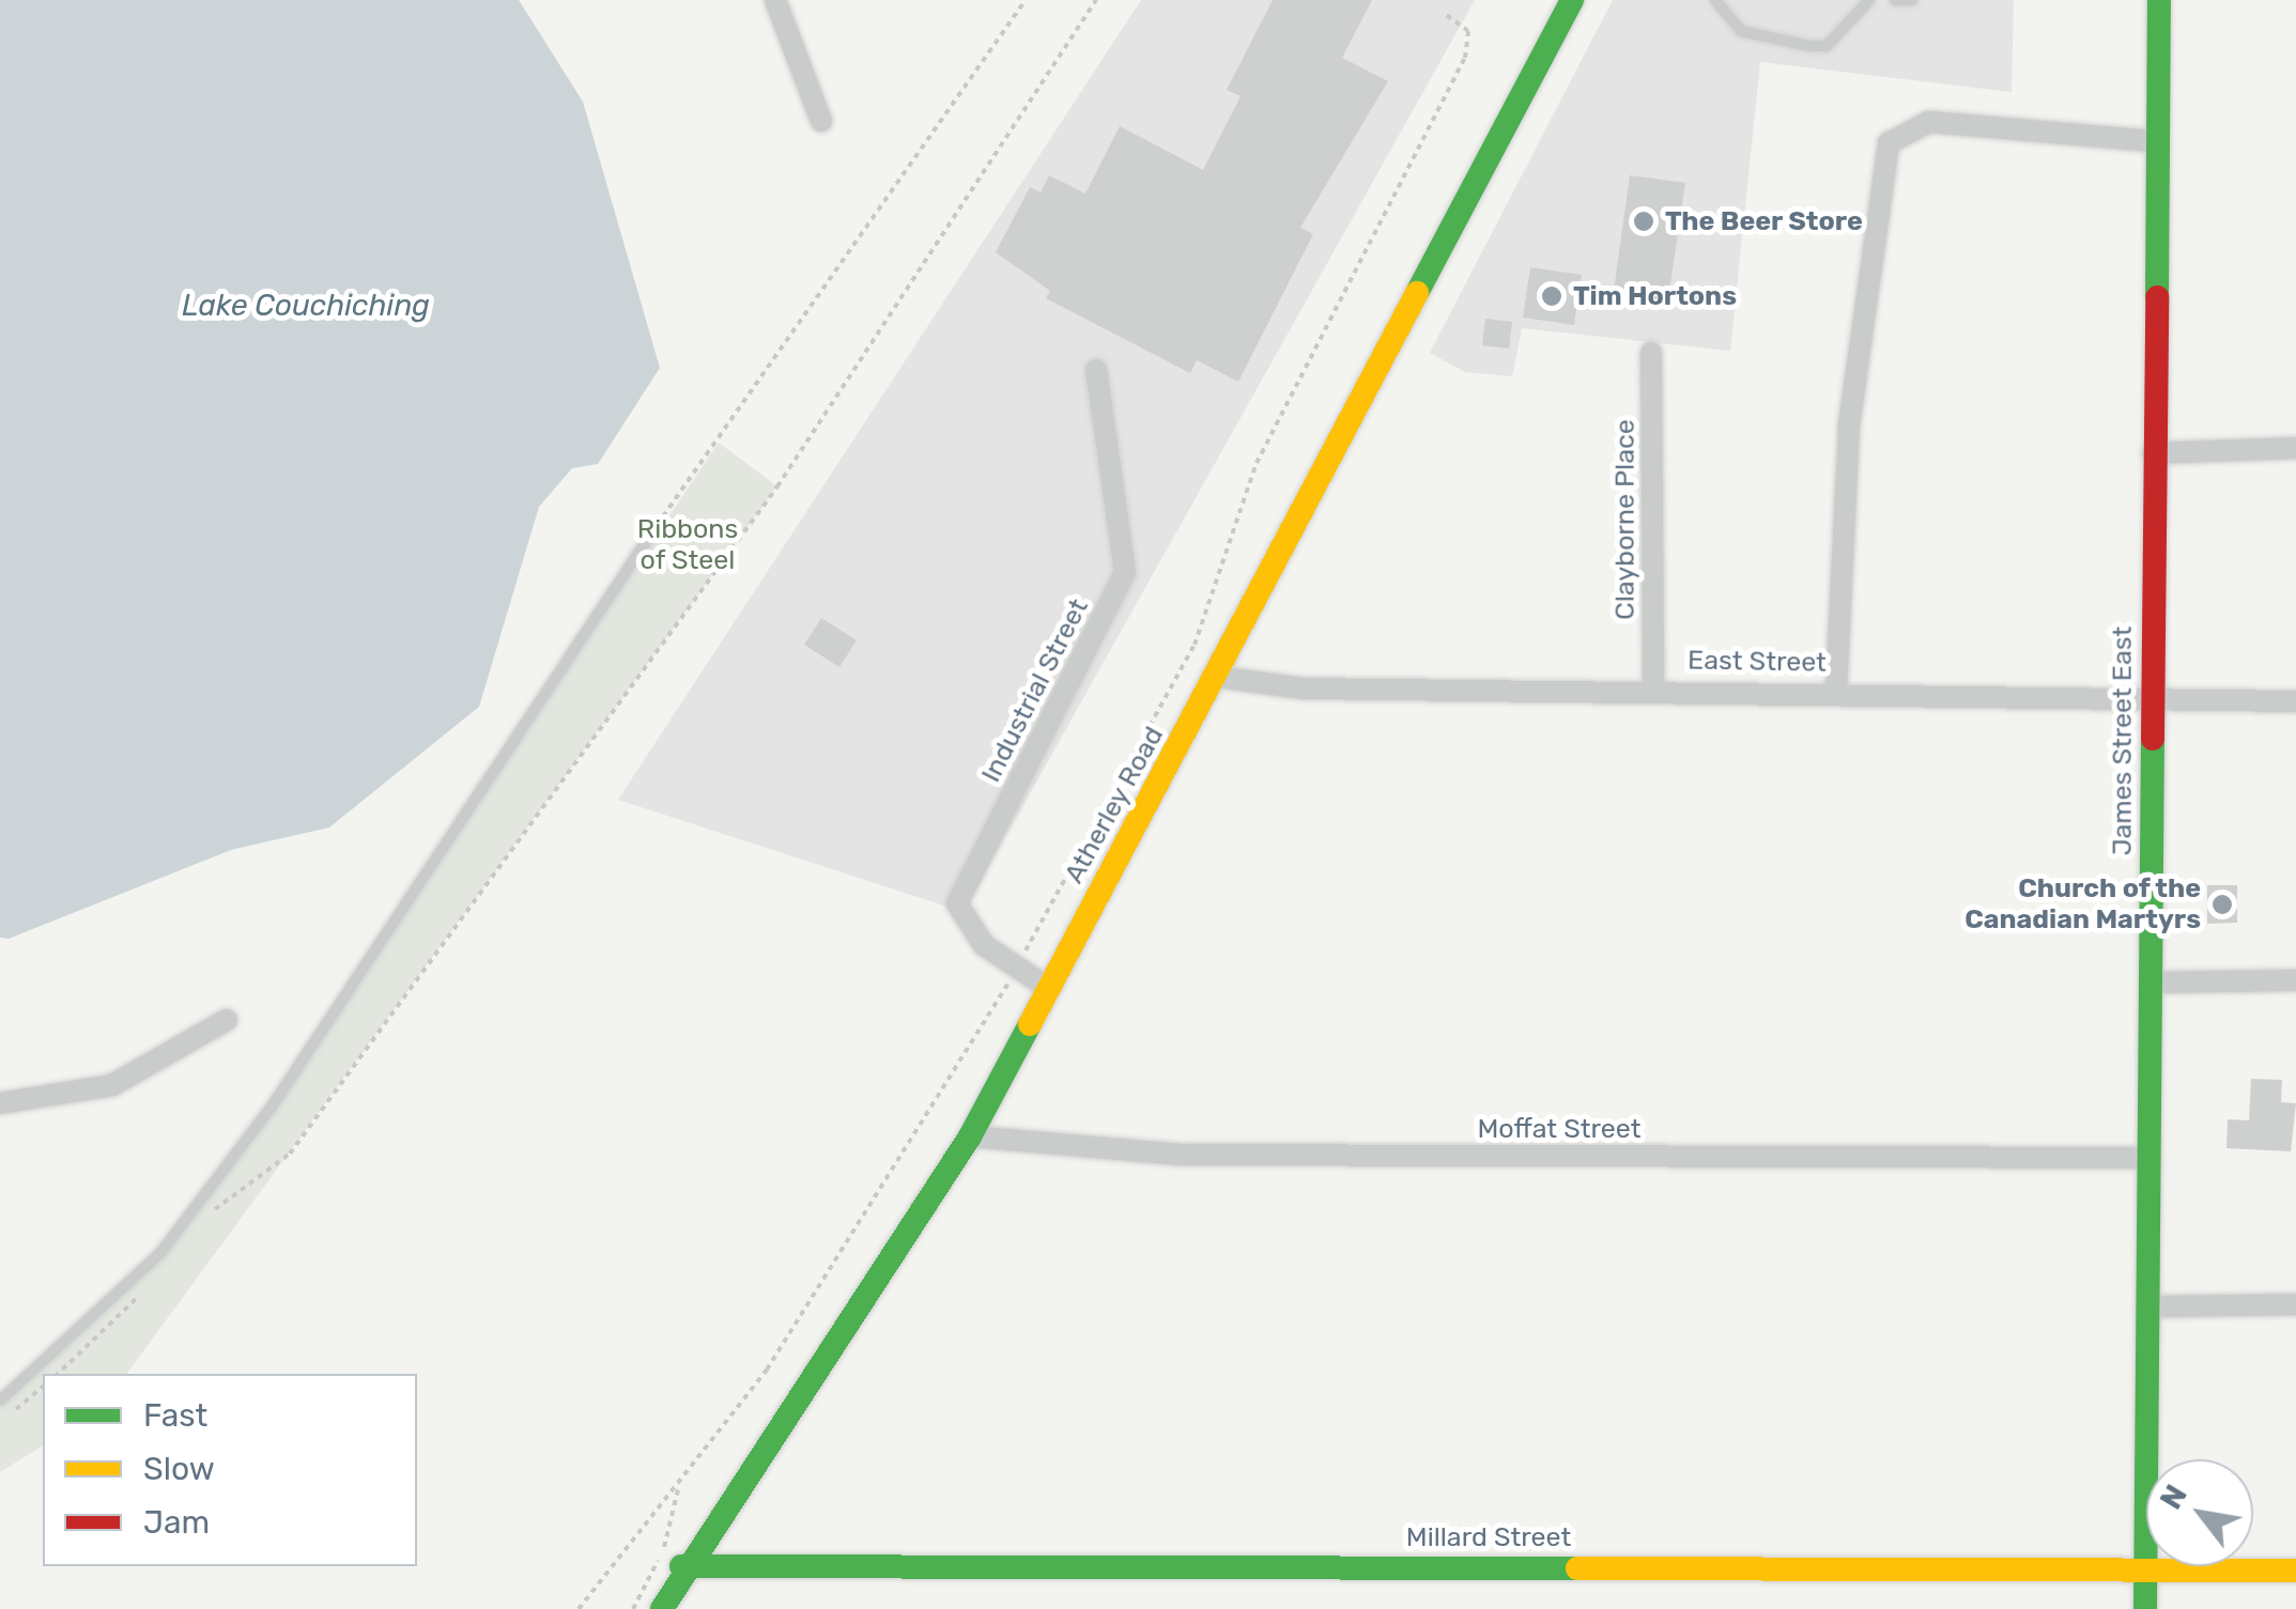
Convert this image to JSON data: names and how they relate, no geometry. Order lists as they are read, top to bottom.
{
  "streets": {
    "street": [
      "Clayborne Place",
      "East Street",
      "Industrial Street",
      "James Street East",
      "Atherley Road",
      "Moffat Street",
      "Millard Street"
    ]
  },
  "crossings": [
    ["Clayborne Place", "East Street"],
    ["East Street", "James Street East"],
    ["East Street", "Atherley Road"],
    ["Industrial Street", "Atherley Road"],
    ["James Street East", "Moffat Street"],
    ["James Street East", "Millard Street"],
    ["Atherley Road", "Moffat Street"],
    ["Atherley Road", "Millard Street"]
  ],
  "water": ["Lake Couchiching"],
  "parks": ["Ribbons of Steel"],
  "places": ["The Beer Store", "Tim Hortons", "Church of the Canadian Martyrs"],
  "legend": ["Fast", "Slow", "Jam"],
  "north": "top left"
}
